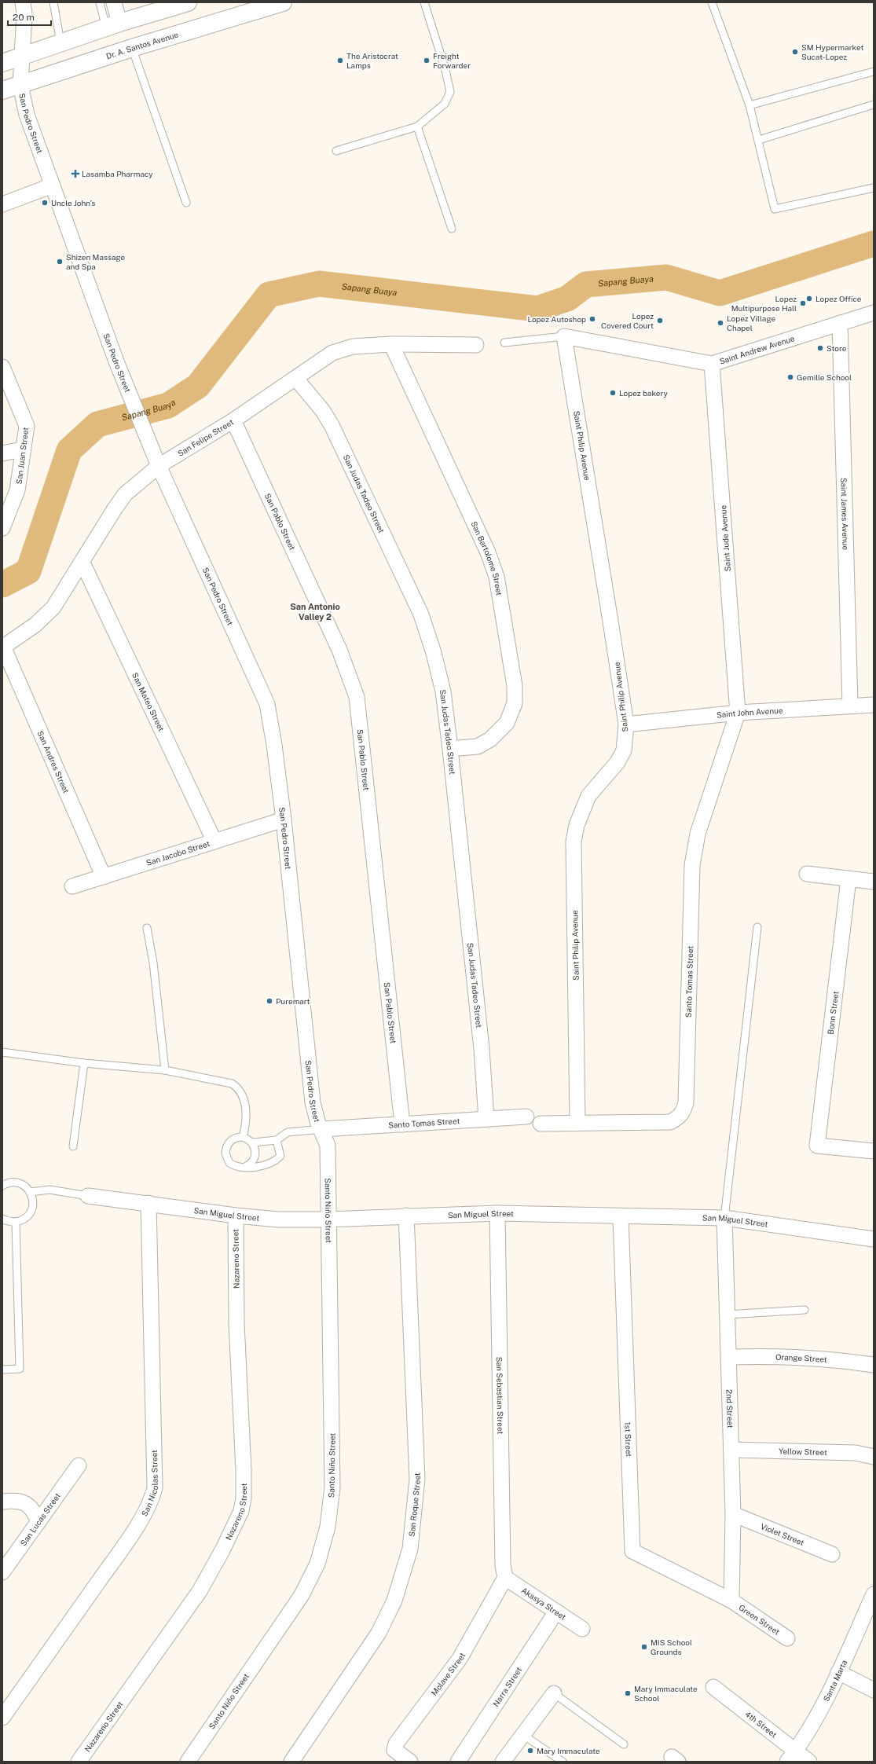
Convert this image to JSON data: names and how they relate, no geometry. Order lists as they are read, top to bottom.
{
  "streets": {
    "main road": ["Dr. A. Santos Avenue"],
    "street": [
      "San Pedro Street",
      "Saint Andrew Avenue",
      "San Felipe Street",
      "Saint Philip Avenue",
      "San Juan Street",
      "San Judas Tadeo Street",
      "Saint James Avenue",
      "San Pablo Street",
      "Saint Jude Avenue",
      "San Bartolome Street",
      "San Mateo Street",
      "Saint John Avenue",
      "San Andres Street",
      "San Jacobo Street",
      "Santo Tomas Street",
      "Bonn Street",
      "Santo Niño Street",
      "San Miguel Street",
      "Nazareno Street",
      "Orange Street",
      "San Sebastian Street",
      "2nd Street",
      "1st Street",
      "Yellow Street",
      "San Nicolas Street",
      "San Roque Street",
      "San Lucas Street",
      "Violet Street",
      "Akasya Street",
      "Green Street",
      "Molave Street",
      "Santa Marta",
      "Narra Street",
      "4th Street"
    ]
  },
  "crossings": [
    ["Dr. A. Santos Avenue", "San Pedro Street"],
    ["San Pedro Street", "San Felipe Street"],
    ["San Pedro Street", "San Jacobo Street"],
    ["San Pedro Street", "Santo Tomas Street"],
    ["San Pedro Street", "Santo Niño Street"],
    ["Saint Andrew Avenue", "Saint Philip Avenue"],
    ["Saint Andrew Avenue", "Saint James Avenue"],
    ["Saint Andrew Avenue", "Saint Jude Avenue"],
    ["San Felipe Street", "San Judas Tadeo Street"],
    ["San Felipe Street", "San Pablo Street"],
    ["San Felipe Street", "San Bartolome Street"],
    ["San Felipe Street", "San Mateo Street"],
    ["San Felipe Street", "San Andres Street"],
    ["Saint Philip Avenue", "Saint John Avenue"],
    ["Saint Philip Avenue", "Santo Tomas Street"],
    ["San Judas Tadeo Street", "San Bartolome Street"],
    ["San Judas Tadeo Street", "Santo Tomas Street"],
    ["Saint James Avenue", "Saint John Avenue"],
    ["San Pablo Street", "Santo Tomas Street"],
    ["Saint Jude Avenue", "Saint John Avenue"],
    ["Saint Jude Avenue", "Santo Tomas Street"],
    ["San Mateo Street", "San Jacobo Street"],
    ["Saint John Avenue", "Santo Tomas Street"],
    ["San Andres Street", "San Jacobo Street"],
    ["Santo Tomas Street", "Santo Niño Street"],
    ["Santo Niño Street", "San Miguel Street"],
    ["San Miguel Street", "Nazareno Street"],
    ["San Miguel Street", "San Sebastian Street"],
    ["San Miguel Street", "2nd Street"],
    ["San Miguel Street", "1st Street"],
    ["San Miguel Street", "San Nicolas Street"],
    ["San Miguel Street", "San Roque Street"],
    ["Orange Street", "2nd Street"],
    ["San Sebastian Street", "Akasya Street"],
    ["San Sebastian Street", "Molave Street"],
    ["2nd Street", "1st Street"],
    ["2nd Street", "Yellow Street"],
    ["2nd Street", "Violet Street"],
    ["2nd Street", "Green Street"],
    ["1st Street", "Green Street"],
    ["Akasya Street", "Molave Street"],
    ["Akasya Street", "Narra Street"],
    ["Santa Marta", "4th Street"]
  ],
  "districts": ["San Antonio Valley 2"],
  "water": ["Sapang Buaya"],
  "places": {
    "other": [
      "SM Hypermarket Sucat-Lopez",
      "The Aristocrat Lamps",
      "Freight Forwarder",
      "Uncle John's",
      "Shizen Massage and Spa",
      "Lopez Office",
      "Lopez Multipurpose Hall",
      "Lopez Autoshop",
      "Lopez Covered Court",
      "Lopez Village Chapel",
      "Store",
      "Gemille School",
      "Lopez bakery",
      "Puremart",
      "MIS School Grounds",
      "Mary Immaculate School",
      "Mary Immaculate"
    ],
    "health": ["Lasamba Pharmacy"]
  },
  "scale_bar": "20 m"
}
